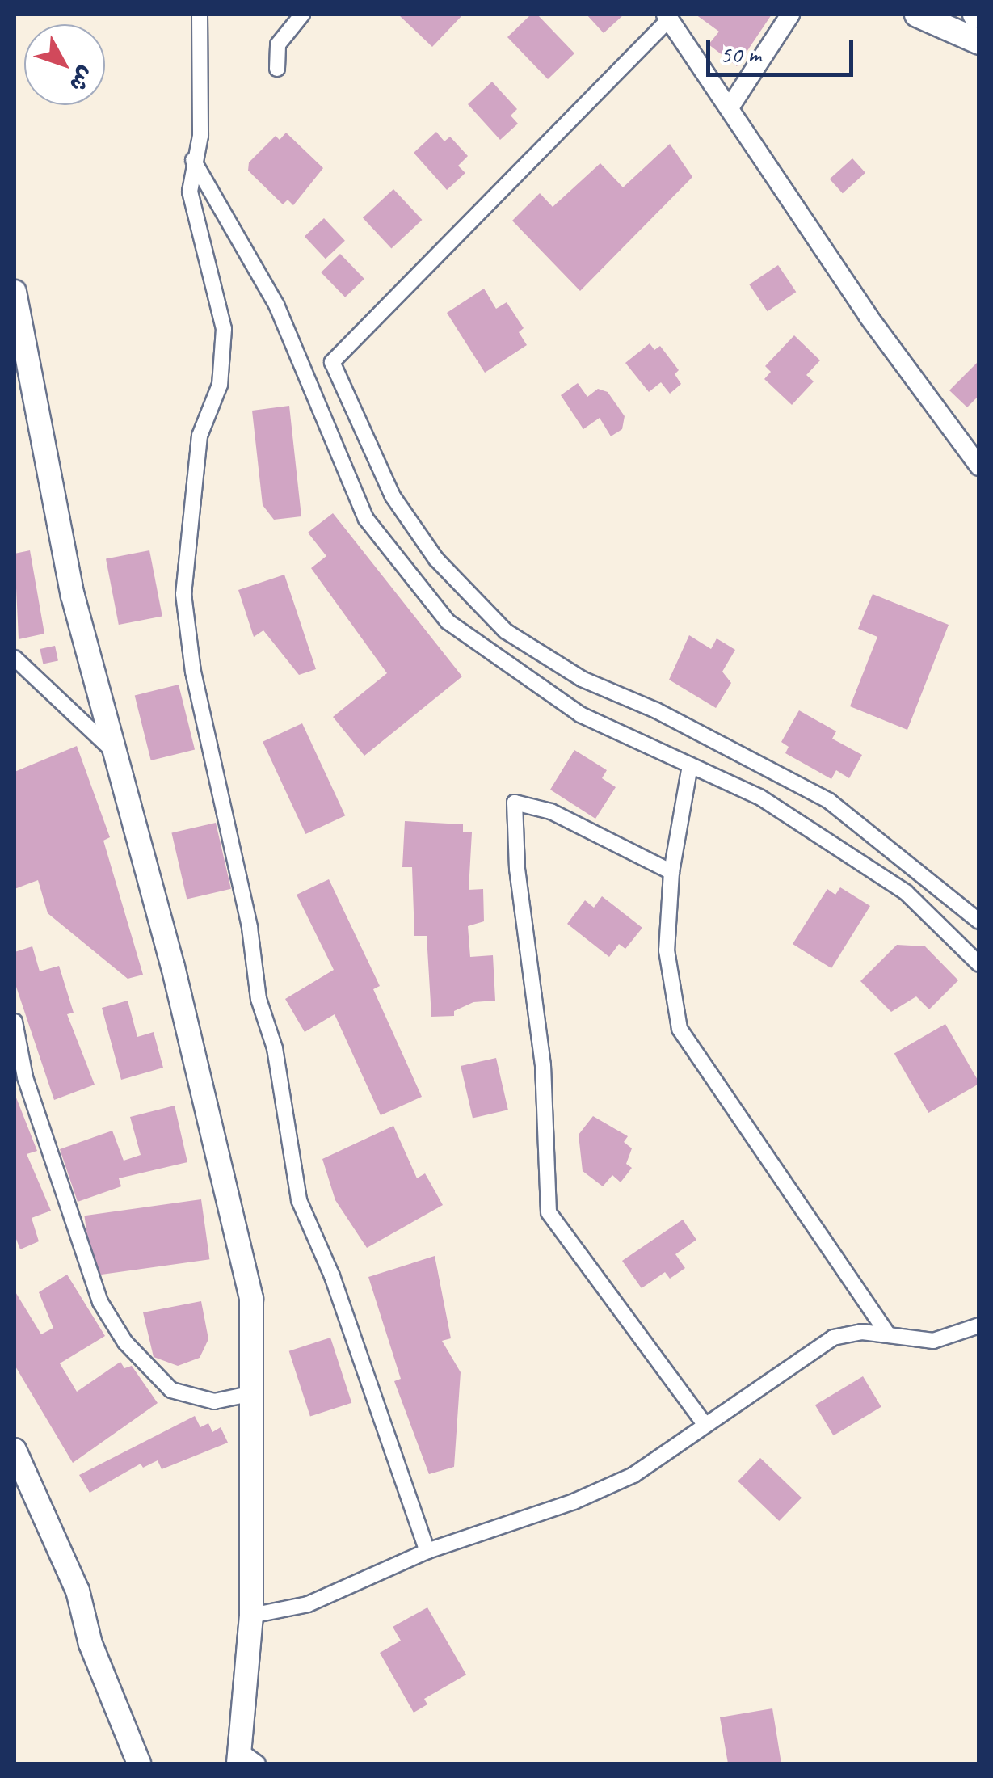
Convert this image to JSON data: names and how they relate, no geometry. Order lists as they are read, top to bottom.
{
  "scale_bar": "50 m",
  "north": "bottom right"
}
